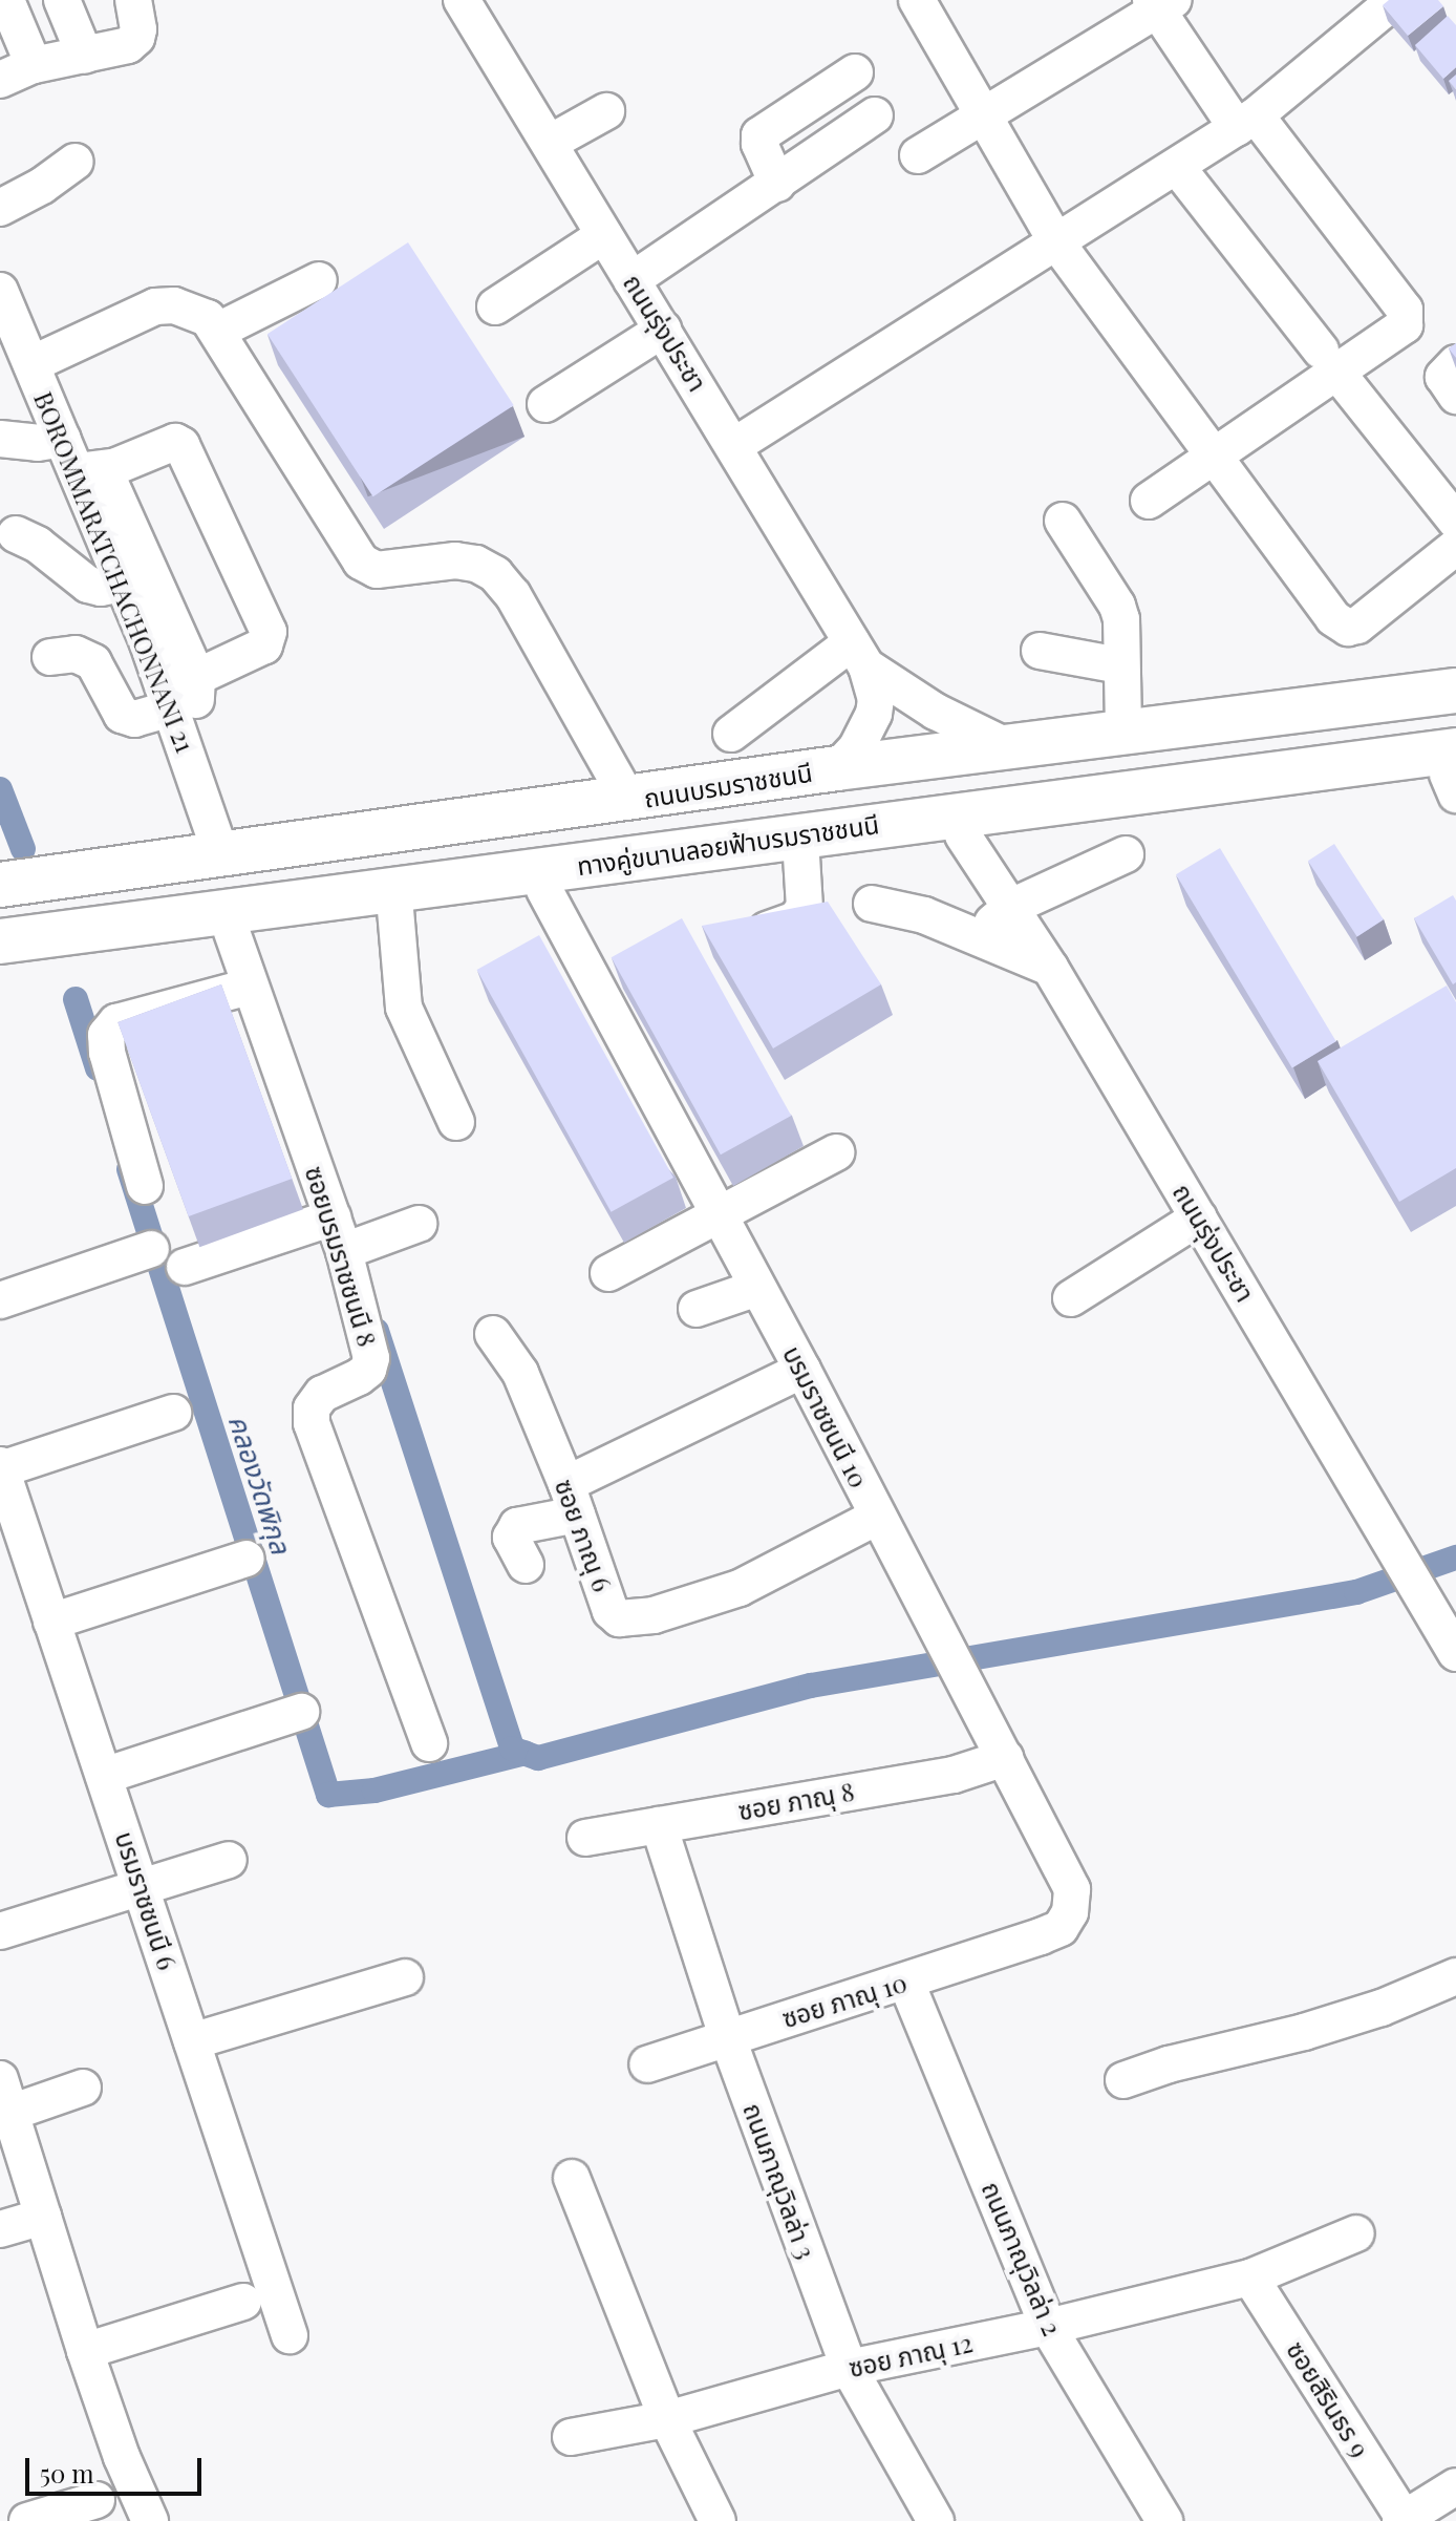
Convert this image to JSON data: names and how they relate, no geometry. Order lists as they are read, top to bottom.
{
  "streets": {
    "main road": ["ถนนบรมราชชนนี", "ทางคู่ขนานลอยฟ้าบรมราชชนนี"],
    "street": [
      "ถนนรุ่งประชา",
      "BOROMMARATCHACHONNANI 21",
      "ซอยบรมราชชนนี 8",
      "บรมราชชนนี 10",
      "ซอย ภาณุ 6",
      "ซอย ภาณุ 8",
      "บรมราชชนนี 6",
      "ซอย ภาณุ 10",
      "ถนนภาณุวิลล่า 3",
      "ถนนภาณุวิลล่า 2",
      "ซอย ภาณุ 12",
      "ซอยสิรินธร 9"
    ]
  },
  "crossings": [
    ["ถนนรุ่งประชา", "ถนนบรมราชชนนี"],
    ["BOROMMARATCHACHONNANI 21", "ถนนบรมราชชนนี"],
    ["บรมราชชนนี 10", "ซอย ภาณุ 6"],
    ["บรมราชชนนี 10", "ซอย ภาณุ 8"],
    ["บรมราชชนนี 10", "ซอย ภาณุ 10"],
    ["ซอย ภาณุ 8", "ถนนภาณุวิลล่า 3"],
    ["ซอย ภาณุ 10", "ถนนภาณุวิลล่า 3"],
    ["ซอย ภาณุ 10", "ถนนภาณุวิลล่า 2"],
    ["ถนนภาณุวิลล่า 3", "ซอย ภาณุ 12"],
    ["ถนนภาณุวิลล่า 2", "ซอย ภาณุ 12"],
    ["ซอย ภาณุ 12", "ซอยสิรินธร 9"]
  ],
  "water": ["คลองวัดพิกุล"],
  "scale_bar": "50 m"
}
